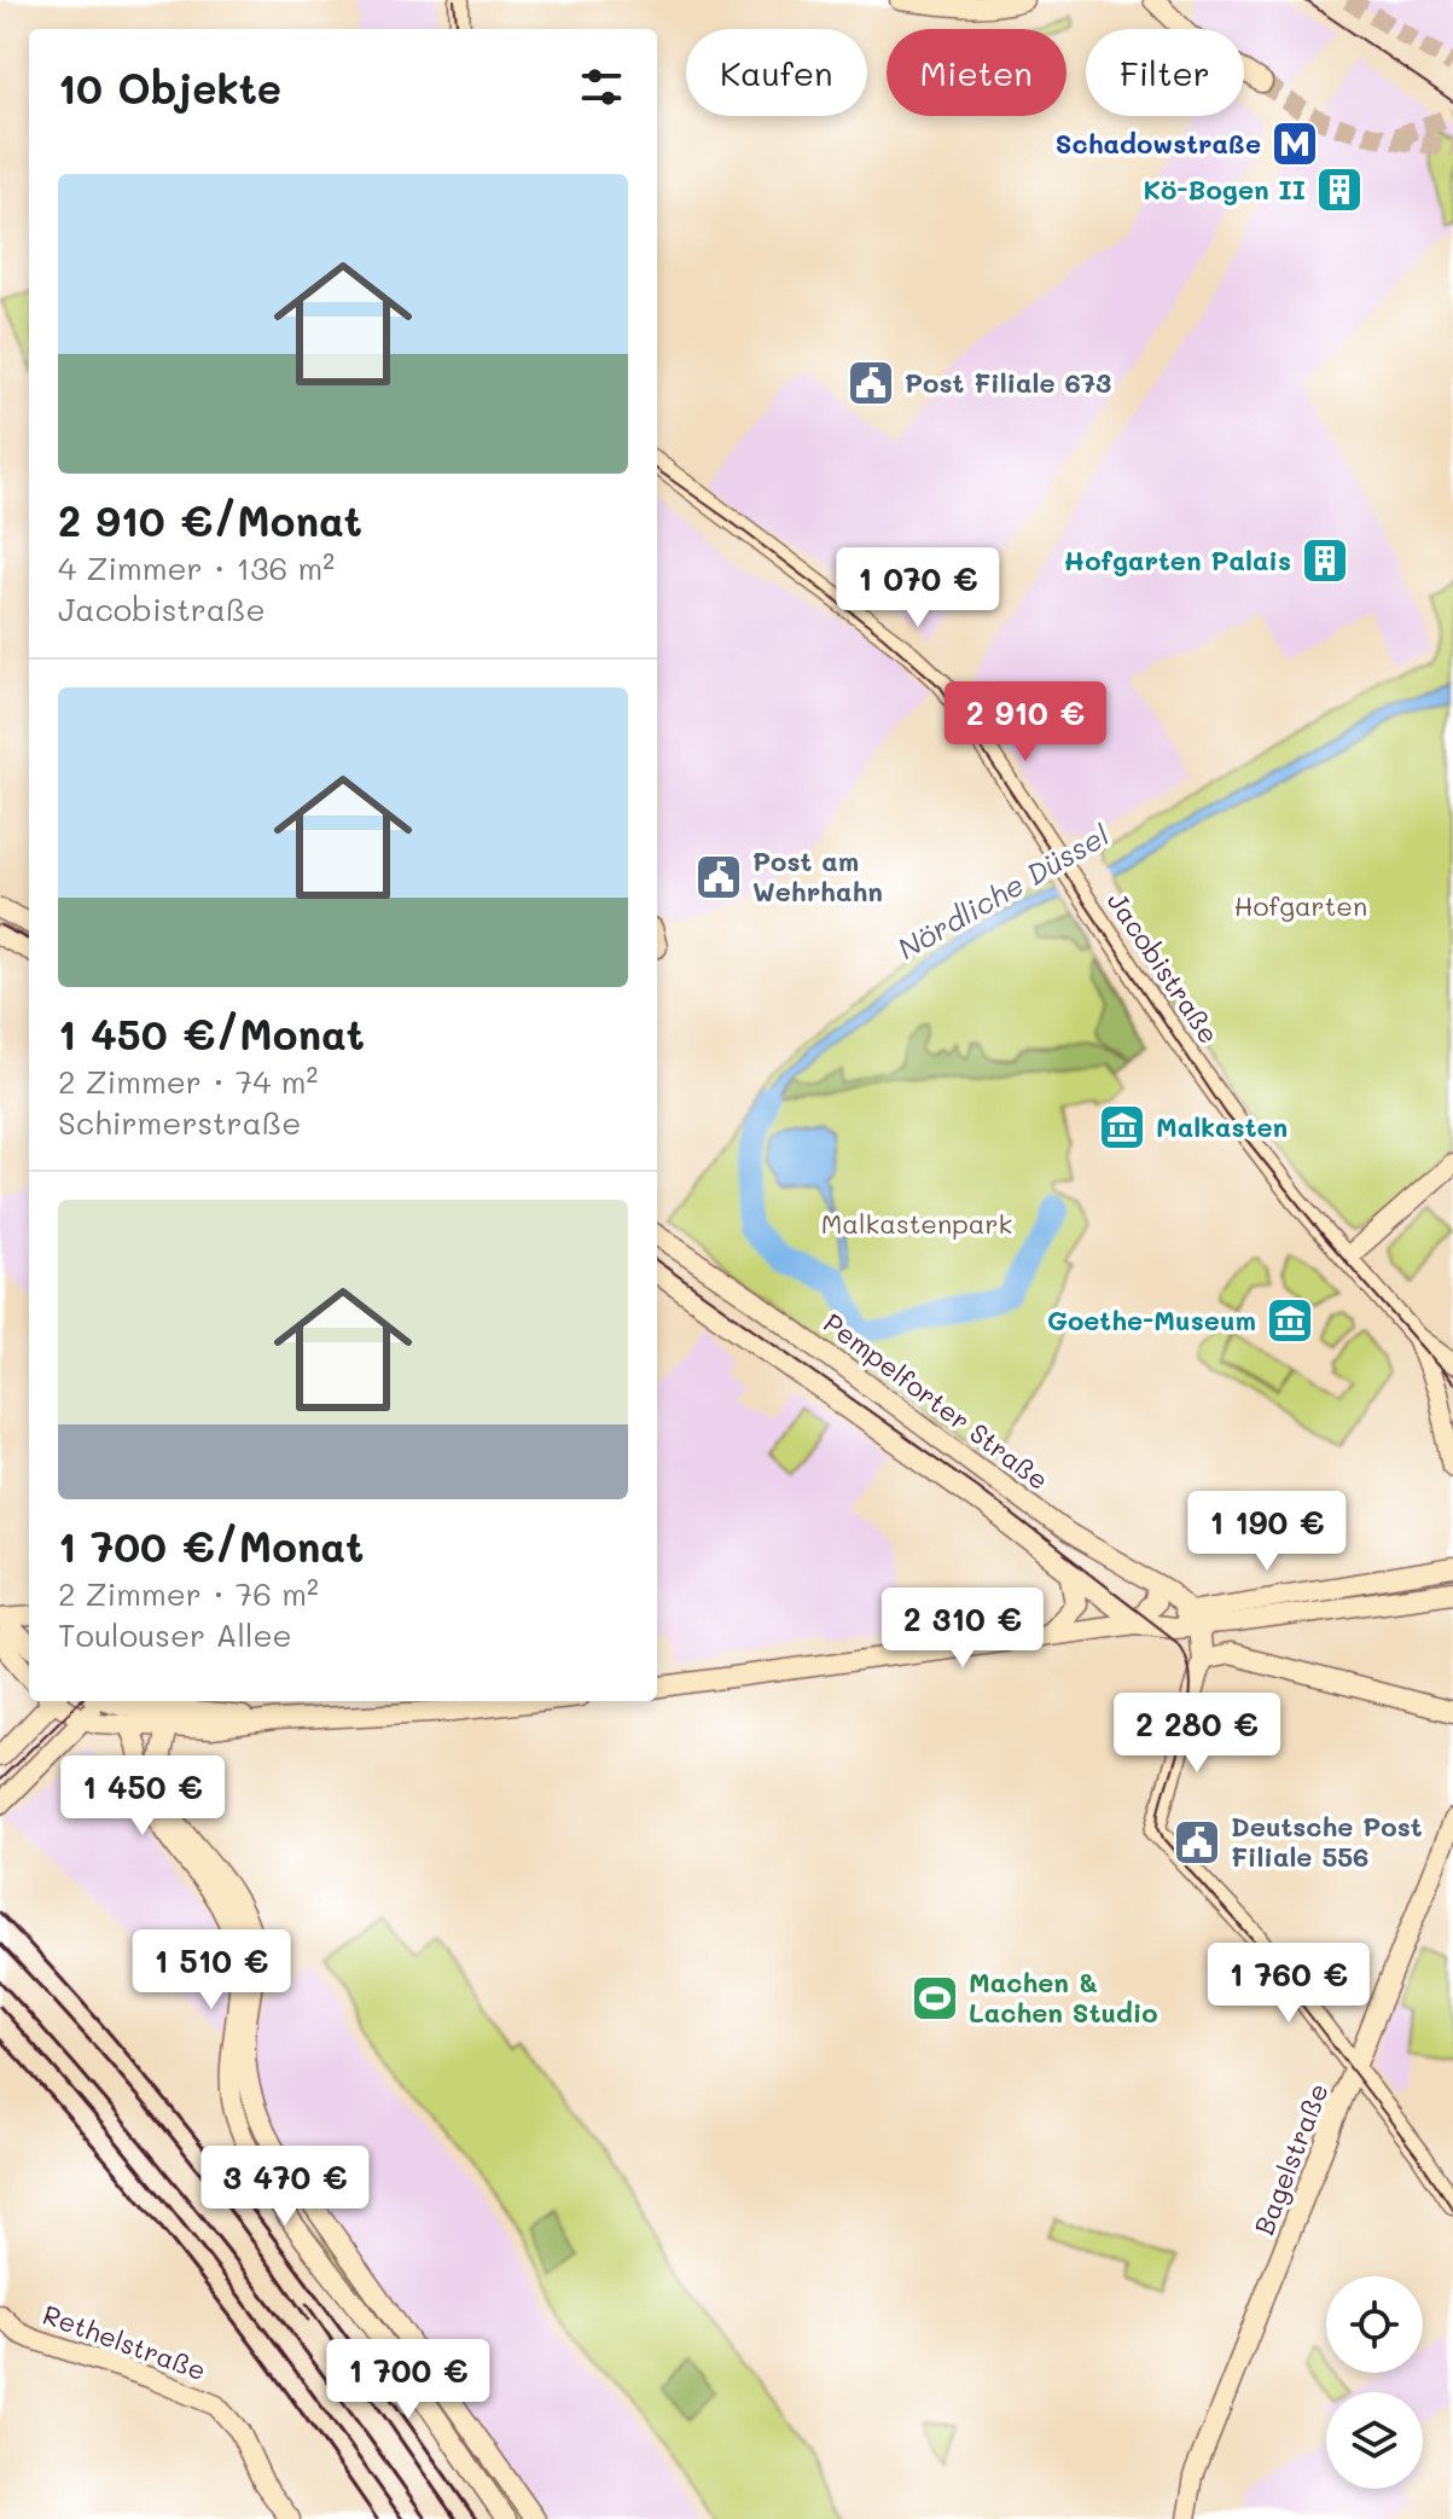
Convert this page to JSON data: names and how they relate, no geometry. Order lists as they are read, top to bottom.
{
  "streets": {
    "main road": [
      "Jacobistraße",
      "Pempelforter Straße",
      "Bagelstraße",
      "Rethelstraße"
    ]
  },
  "water": ["Nördliche Düssel"],
  "parks": ["Hofgarten", "Malkastenpark"],
  "places": {
    "metro station": ["Schadowstraße"],
    "building": ["Kö-Bogen II", "Hofgarten Palais"],
    "public building": ["Post Filiale 673", "Post am Wehrhahn", "Deutsche Post Filiale 556"],
    "museum": ["Malkasten", "Goethe-Museum"],
    "sports": ["Machen & Lachen Studio"]
  },
  "page": {
    "chip": ["Kaufen", "Mieten", "Filter"],
    "heading": "10 Objekte",
    "list": [
      {
        "name": "2 910 €/Monat",
        "note": "4 Zimmer · 136 m² · Jacobistraße"
      },
      {
        "name": "1 450 €/Monat",
        "note": "2 Zimmer · 74 m² · Schirmerstraße"
      },
      {
        "name": "1 700 €/Monat",
        "note": "2 Zimmer · 76 m² · Toulouser Allee"
      }
    ],
    "price": [
      "1 070 €",
      "2 910 €",
      "1 190 €",
      "2 310 €",
      "2 280 €",
      "1 450 €",
      "1 510 €",
      "1 760 €",
      "3 470 €",
      "1 700 €"
    ]
  }
}
